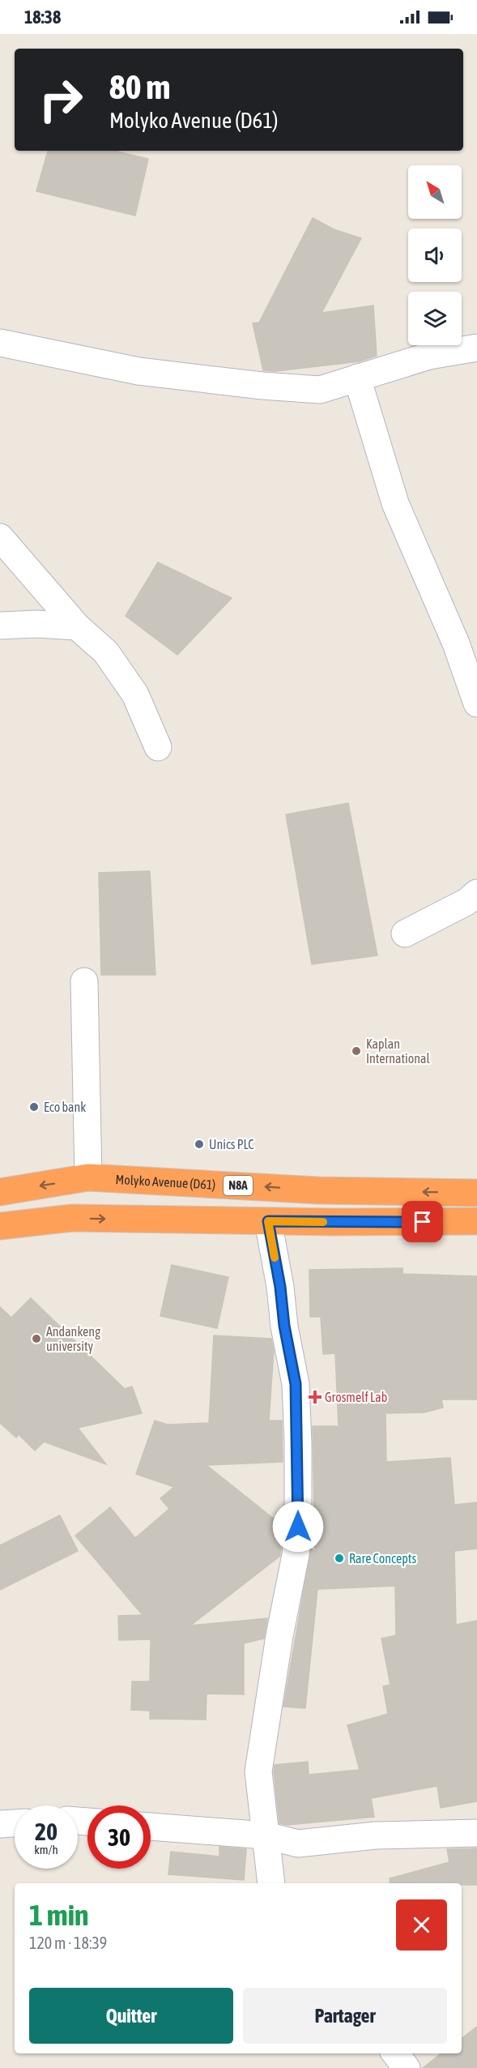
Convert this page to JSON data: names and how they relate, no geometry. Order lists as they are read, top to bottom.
{
  "streets": {
    "highway": ["Molyko Avenue (D61)", "N8A"]
  },
  "places": {
    "other": [
      "Kaplan International",
      "Eco bank",
      "Unics PLC",
      "Andankeng university",
      "Rare Concepts"
    ],
    "health": ["Grosmelf Lab"]
  },
  "north": "top left",
  "page": {
    "status": "18:38",
    "turn": ["80 m", "Molyko Avenue (D61)"],
    "speed": "20 km/h",
    "limit": "30",
    "heading": ["1 min", "120 m · 18:39"],
    "buttons": ["Quitter", "Partager"]
  }
}
